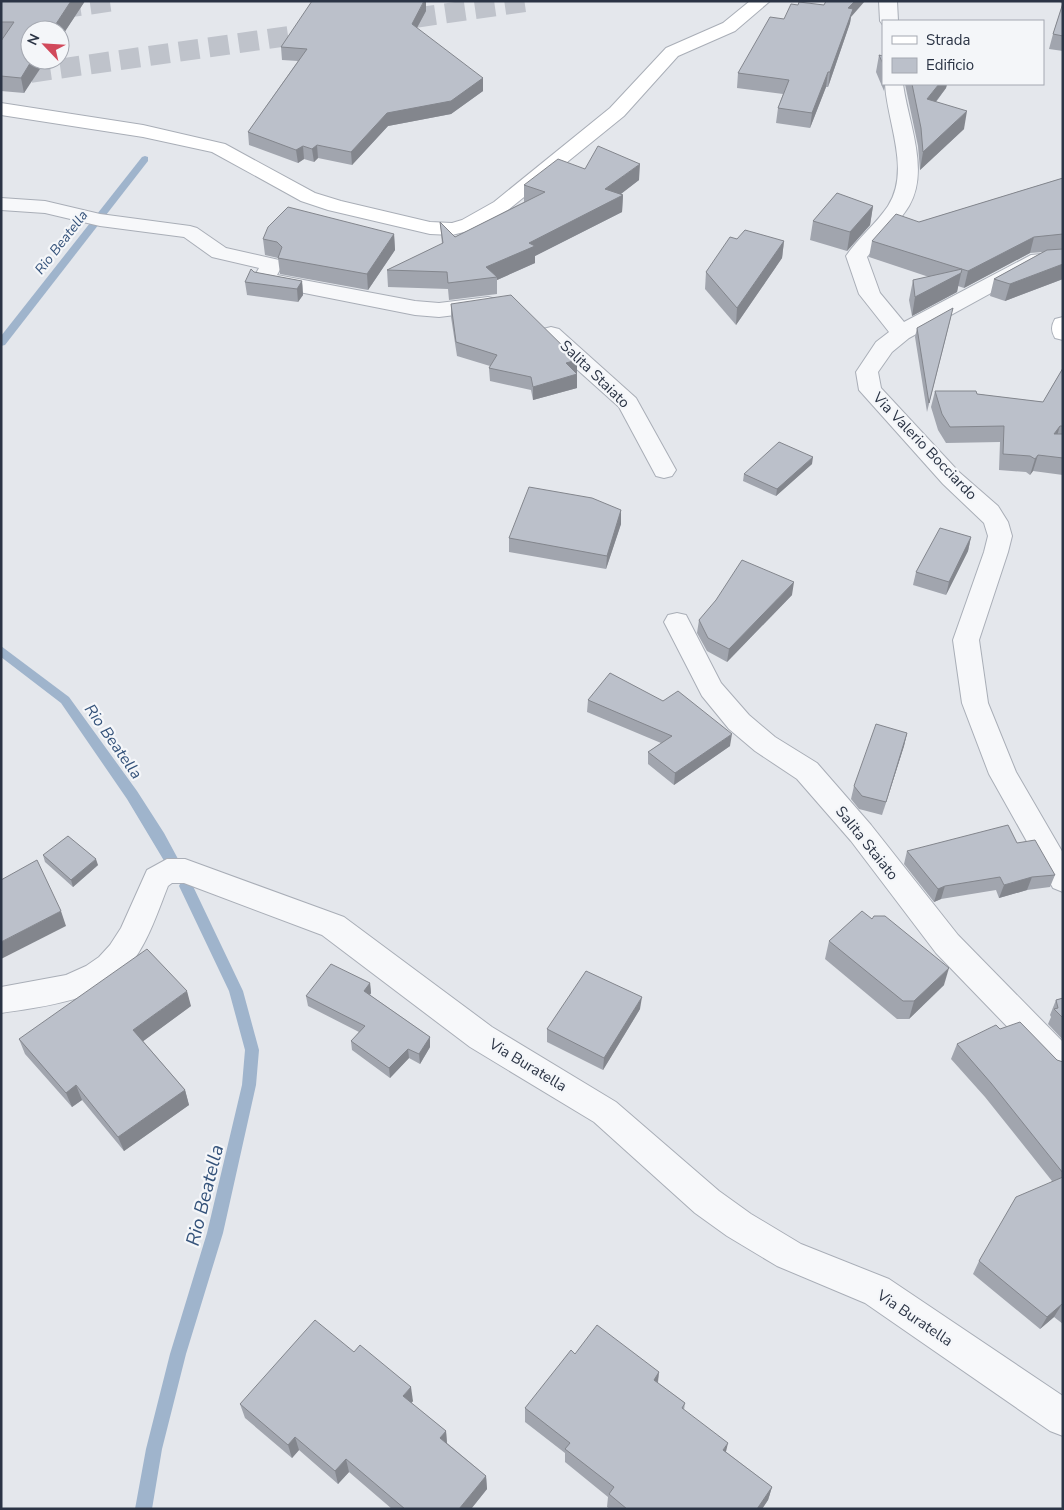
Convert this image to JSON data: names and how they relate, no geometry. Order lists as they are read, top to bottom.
{
  "streets": {
    "street": ["Salita Staiato", "Via Valerio Bocciardo", "Via Buratella"]
  },
  "water": ["Rio Beatella"],
  "legend": ["Strada", "Edificio"],
  "north": "top left"
}
